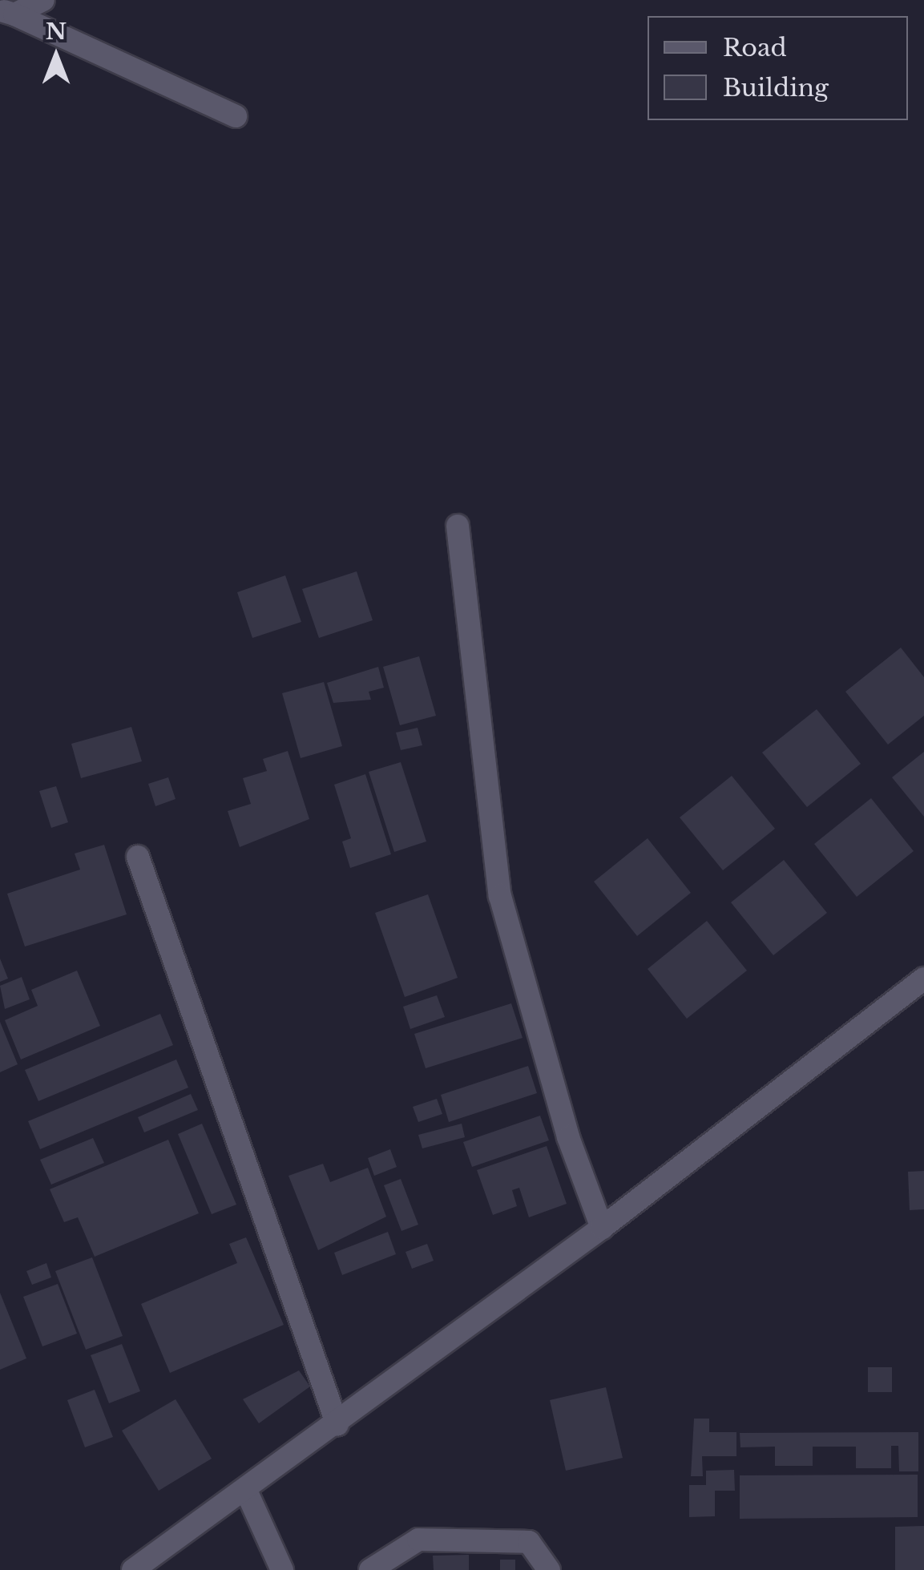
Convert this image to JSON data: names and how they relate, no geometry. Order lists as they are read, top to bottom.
{
  "legend": ["Road", "Building"],
  "north": "top"
}
